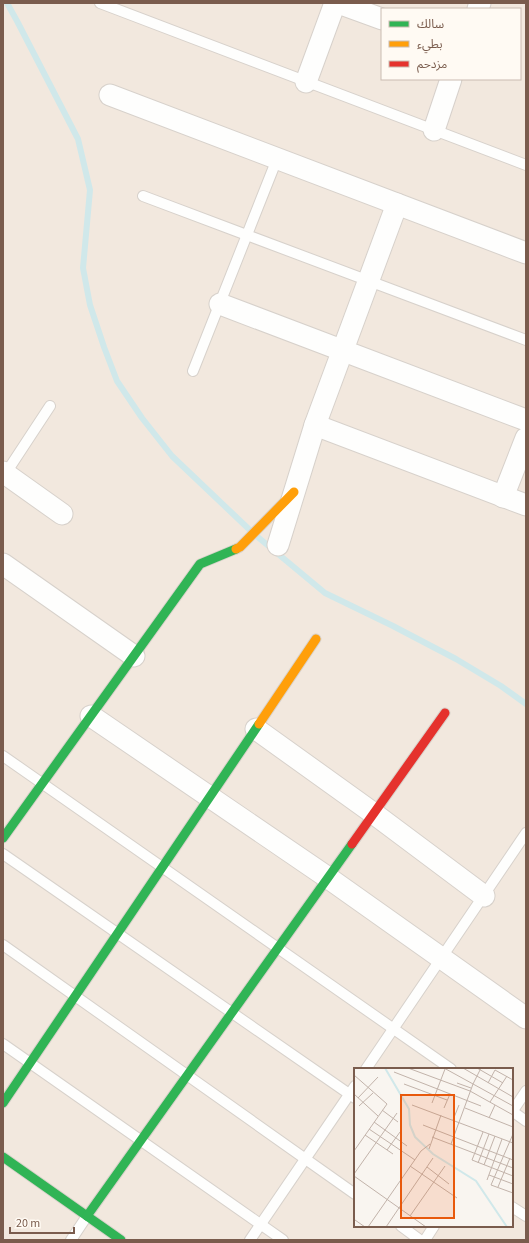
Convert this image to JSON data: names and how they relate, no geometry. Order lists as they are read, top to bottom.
{
  "legend": ["سالك", "بطيء", "مزدحم"],
  "scale_bar": "20 m"
}
